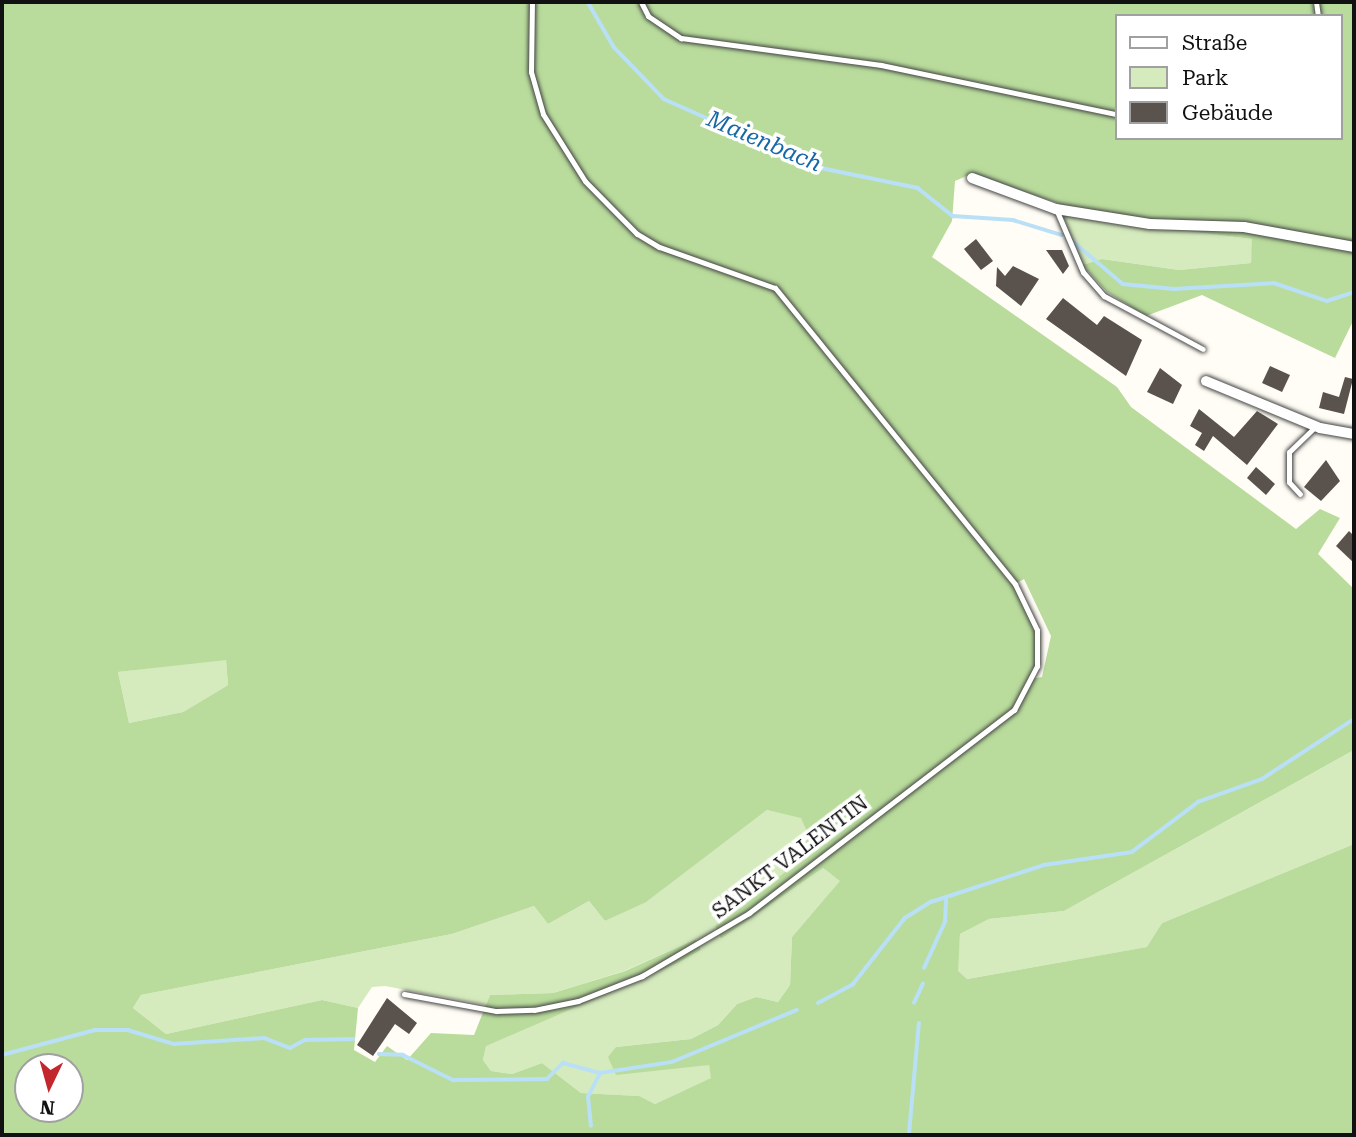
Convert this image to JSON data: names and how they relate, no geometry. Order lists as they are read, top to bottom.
{
  "streets": {
    "lane": ["SANKT VALENTIN"]
  },
  "water": ["Maienbach"],
  "legend": ["Straße", "Park", "Gebäude"],
  "north": "bottom"
}
